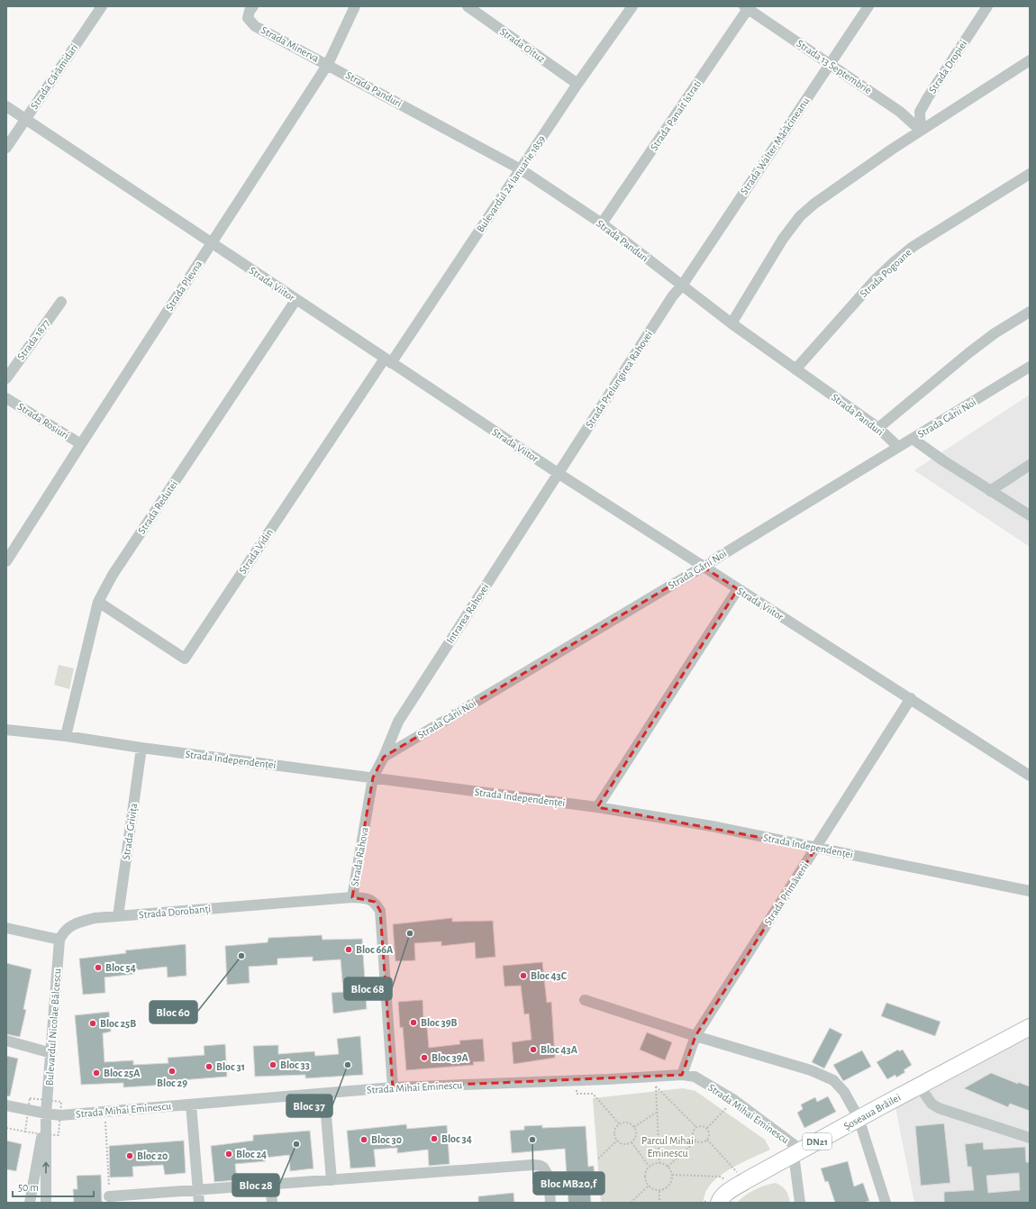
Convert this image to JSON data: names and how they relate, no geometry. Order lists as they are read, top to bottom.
{
  "streets": {
    "highway": ["Șoseaua Brăilei", "DN21"],
    "street": [
      "Strada Minerva",
      "Strada Oituz",
      "Strada 13 Septembrie",
      "Strada Dropiei",
      "Strada Cărămidari",
      "Strada Panduri",
      "Strada Panait Istrati",
      "Strada Walter Mărăcineanu",
      "Bulevardul 24 Ianuarie 1859",
      "Strada Pogoane",
      "Strada Viitor",
      "Strada Plevna",
      "Strada 1877",
      "Strada Prelungirea Rahovei",
      "Strada Gării Noi",
      "Strada Rosiuri",
      "Strada Redutei",
      "Strada Vidin",
      "Intrarea Rahovei",
      "Strada Independenței",
      "Strada Grivița",
      "Strada Rahova",
      "Strada Primăverii",
      "Strada Dorobanți",
      "Bulevardul Nicolae Bălcescu",
      "Strada Mihai Eminescu"
    ]
  },
  "crossings": [
    ["Strada Minerva", "Strada Panduri"],
    ["Strada Minerva", "Strada Plevna"],
    ["Strada Oituz", "Bulevardul 24 Ianuarie 1859"],
    ["Strada 13 Septembrie", "Strada Dropiei"],
    ["Strada 13 Septembrie", "Strada Panait Istrati"],
    ["Strada 13 Septembrie", "Strada Walter Mărăcineanu"],
    ["Strada Cărămidari", "Strada Viitor"],
    ["Strada Panduri", "Strada Panait Istrati"],
    ["Strada Panduri", "Strada Walter Mărăcineanu"],
    ["Strada Panduri", "Bulevardul 24 Ianuarie 1859"],
    ["Strada Panduri", "Strada Pogoane"],
    ["Strada Panduri", "Strada Plevna"],
    ["Strada Panduri", "Strada Prelungirea Rahovei"],
    ["Strada Panduri", "Strada Gării Noi"],
    ["Strada Walter Mărăcineanu", "Strada Prelungirea Rahovei"],
    ["Bulevardul 24 Ianuarie 1859", "Strada Viitor"],
    ["Bulevardul 24 Ianuarie 1859", "Strada Vidin"],
    ["Strada Viitor", "Strada Plevna"],
    ["Strada Viitor", "Strada Prelungirea Rahovei"],
    ["Strada Viitor", "Strada Gării Noi"],
    ["Strada Viitor", "Strada Redutei"],
    ["Strada Viitor", "Strada Vidin"],
    ["Strada Viitor", "Intrarea Rahovei"],
    ["Strada Viitor", "Strada Primăverii"],
    ["Strada Plevna", "Strada Rosiuri"],
    ["Strada Prelungirea Rahovei", "Intrarea Rahovei"],
    ["Strada Gării Noi", "Intrarea Rahovei"],
    ["Strada Redutei", "Strada Vidin"],
    ["Strada Redutei", "Strada Independenței"],
    ["Strada Independenței", "Strada Grivița"],
    ["Strada Independenței", "Strada Rahova"],
    ["Strada Independenței", "Strada Primăverii"],
    ["Strada Grivița", "Strada Dorobanți"],
    ["Strada Rahova", "Strada Dorobanți"],
    ["Strada Rahova", "Strada Mihai Eminescu"],
    ["Strada Primăverii", "Strada Mihai Eminescu"],
    ["Strada Dorobanți", "Bulevardul Nicolae Bălcescu"],
    ["Bulevardul Nicolae Bălcescu", "Strada Mihai Eminescu"],
    ["Strada Mihai Eminescu", "Șoseaua Brăilei"]
  ],
  "parks": ["Parcul Mihai Eminescu"],
  "places": [
    "Bloc 68",
    "Bloc 66A",
    "Bloc 60",
    "Bloc 54",
    "Bloc 43C",
    "Bloc 39B",
    "Bloc 25B",
    "Bloc 43A",
    "Bloc 39A",
    "Bloc 33",
    "Bloc 37",
    "Bloc 31",
    "Bloc 29",
    "Bloc 25A",
    "Bloc 34",
    "Bloc 30",
    "Bloc MB20,f",
    "Bloc 28",
    "Bloc 24",
    "Bloc 20"
  ],
  "scale_bar": "50 m"
}
